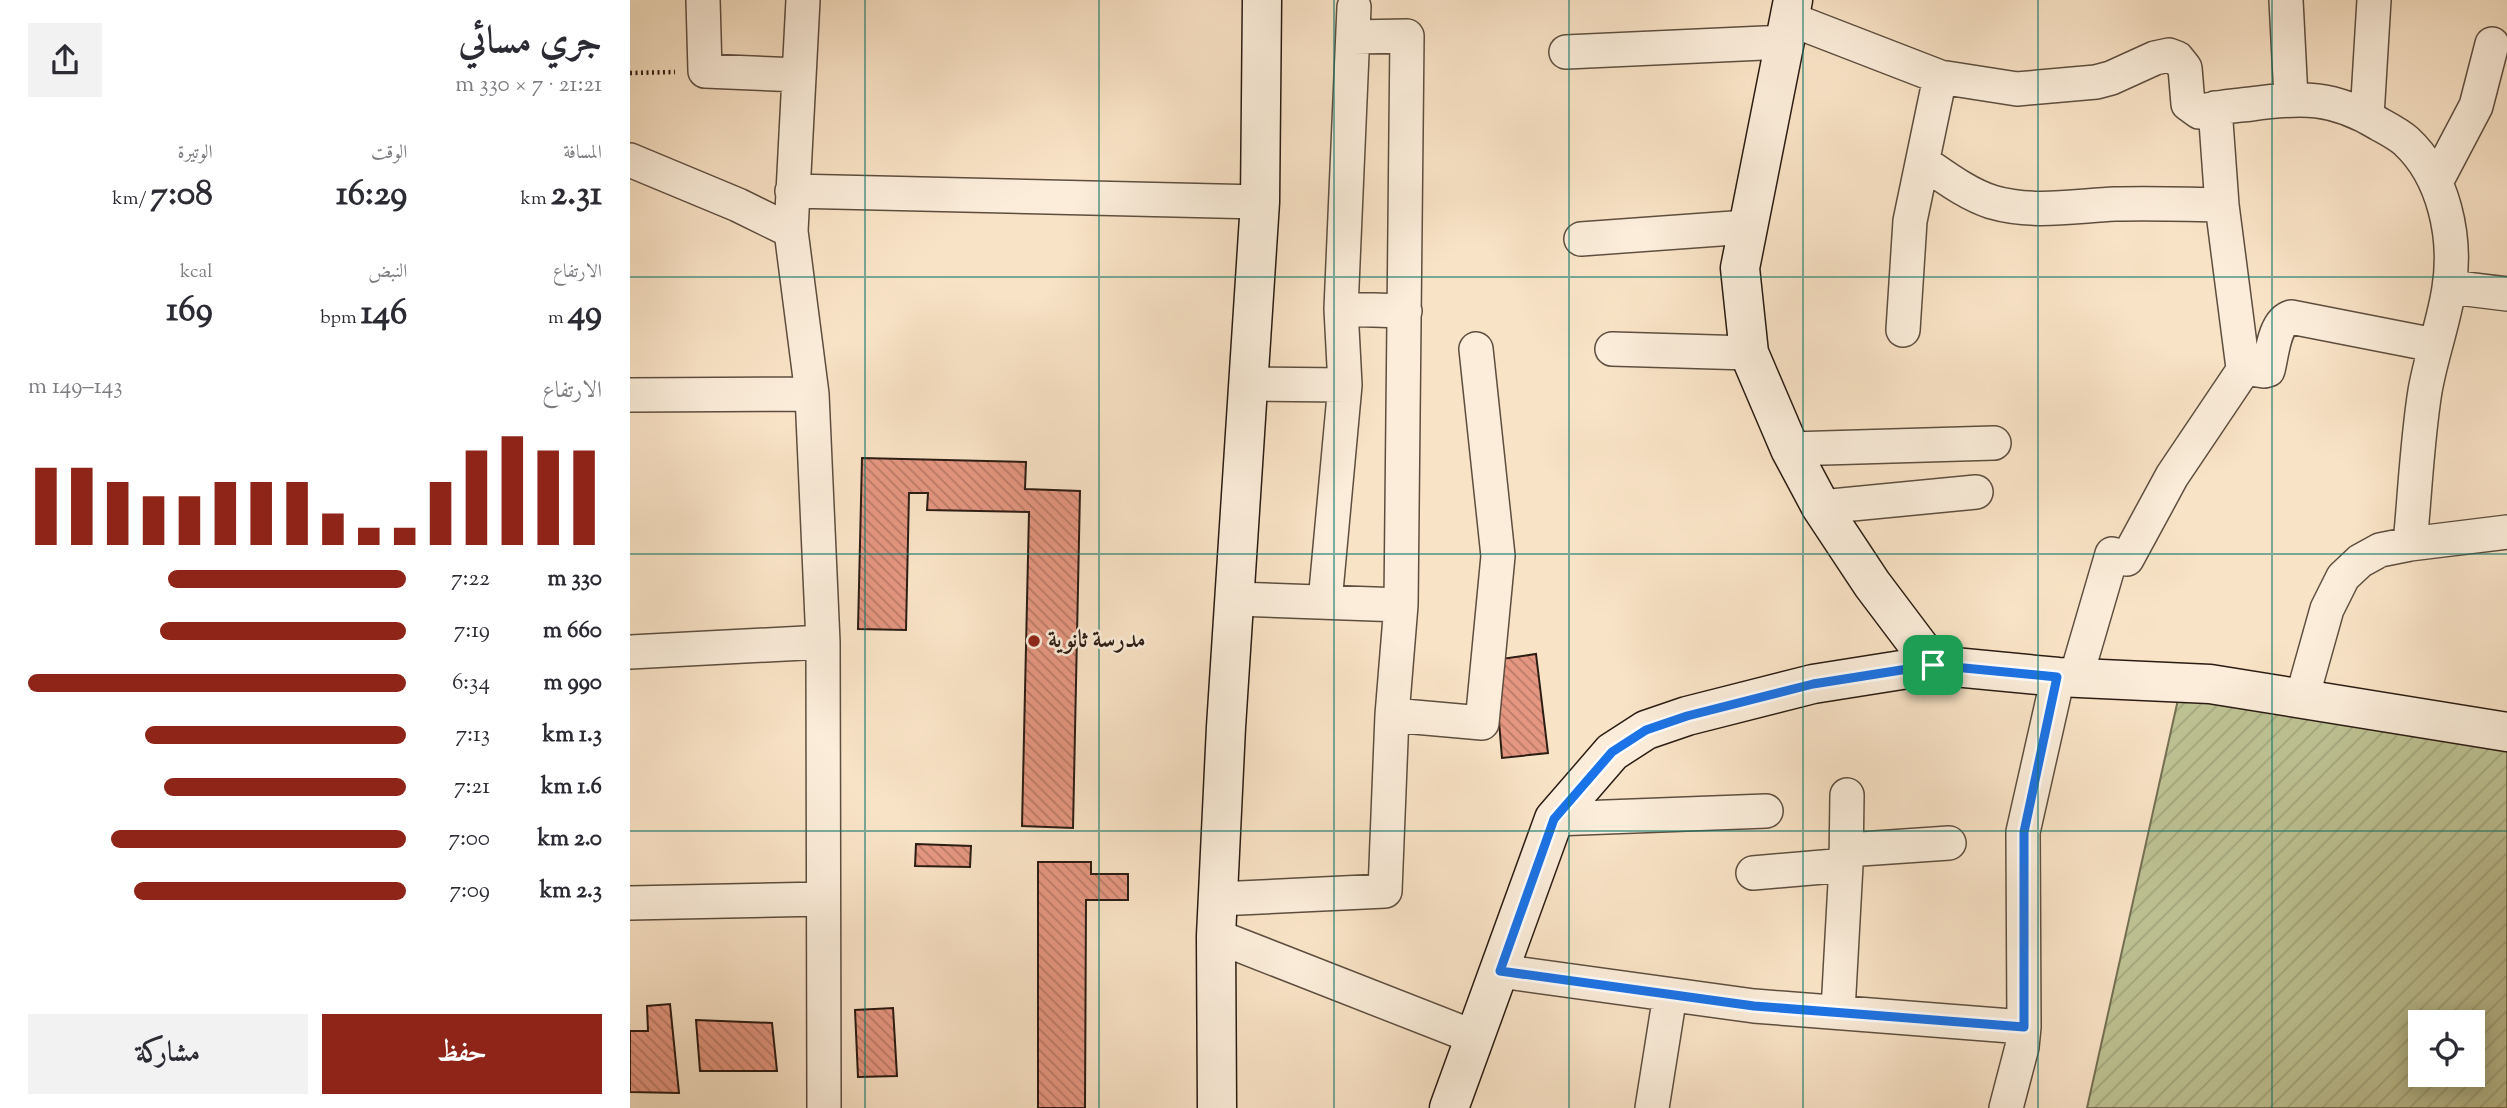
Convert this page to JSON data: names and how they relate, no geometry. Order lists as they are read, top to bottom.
{
  "places": ["مدرسة ثانوية"],
  "page": {
    "heading": ["جري مسائي", "21:21 · 7 × 330 m"],
    "stats": [
      ["المسافة", "2.31 km"],
      ["الوقت", "16:29"],
      ["الوتيرة", "7:08 /km"],
      ["الارتفاع", "49 m"],
      ["النبض", "146 bpm"],
      ["kcal", "169"]
    ],
    "chart": ["الارتفاع", "143–149 m"],
    "list": [
      {
        "name": "330 m",
        "note": "7:22"
      },
      {
        "name": "660 m",
        "note": "7:19"
      },
      {
        "name": "990 m",
        "note": "6:34"
      },
      {
        "name": "1.3 km",
        "note": "7:13"
      },
      {
        "name": "1.6 km",
        "note": "7:21"
      },
      {
        "name": "2.0 km",
        "note": "7:00"
      },
      {
        "name": "2.3 km",
        "note": "7:09"
      }
    ],
    "buttons": ["حفظ", "مشاركة"]
  }
}
